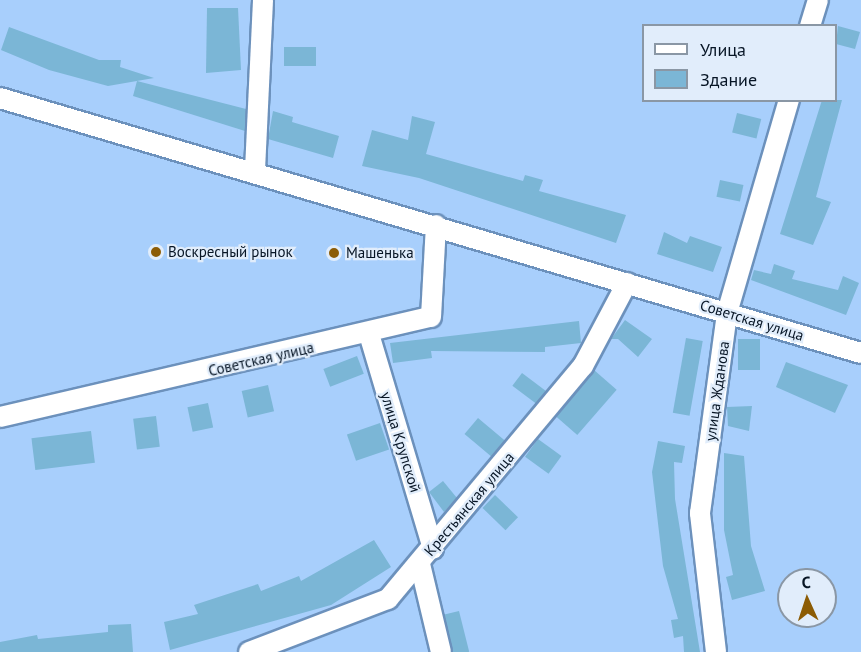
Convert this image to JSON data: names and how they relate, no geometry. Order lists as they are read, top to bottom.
{
  "streets": {
    "street": [
      "Советская улица",
      "улица Жданова",
      "улица Крупской",
      "Крестьянская улица"
    ]
  },
  "crossings": [
    ["Советская улица", "улица Жданова"],
    ["Советская улица", "улица Крупской"],
    ["Советская улица", "Крестьянская улица"],
    ["улица Крупской", "Крестьянская улица"]
  ],
  "places": ["Воскресный рынок", "Машенька"],
  "legend": ["Улица", "Здание"],
  "north": "top"
}
